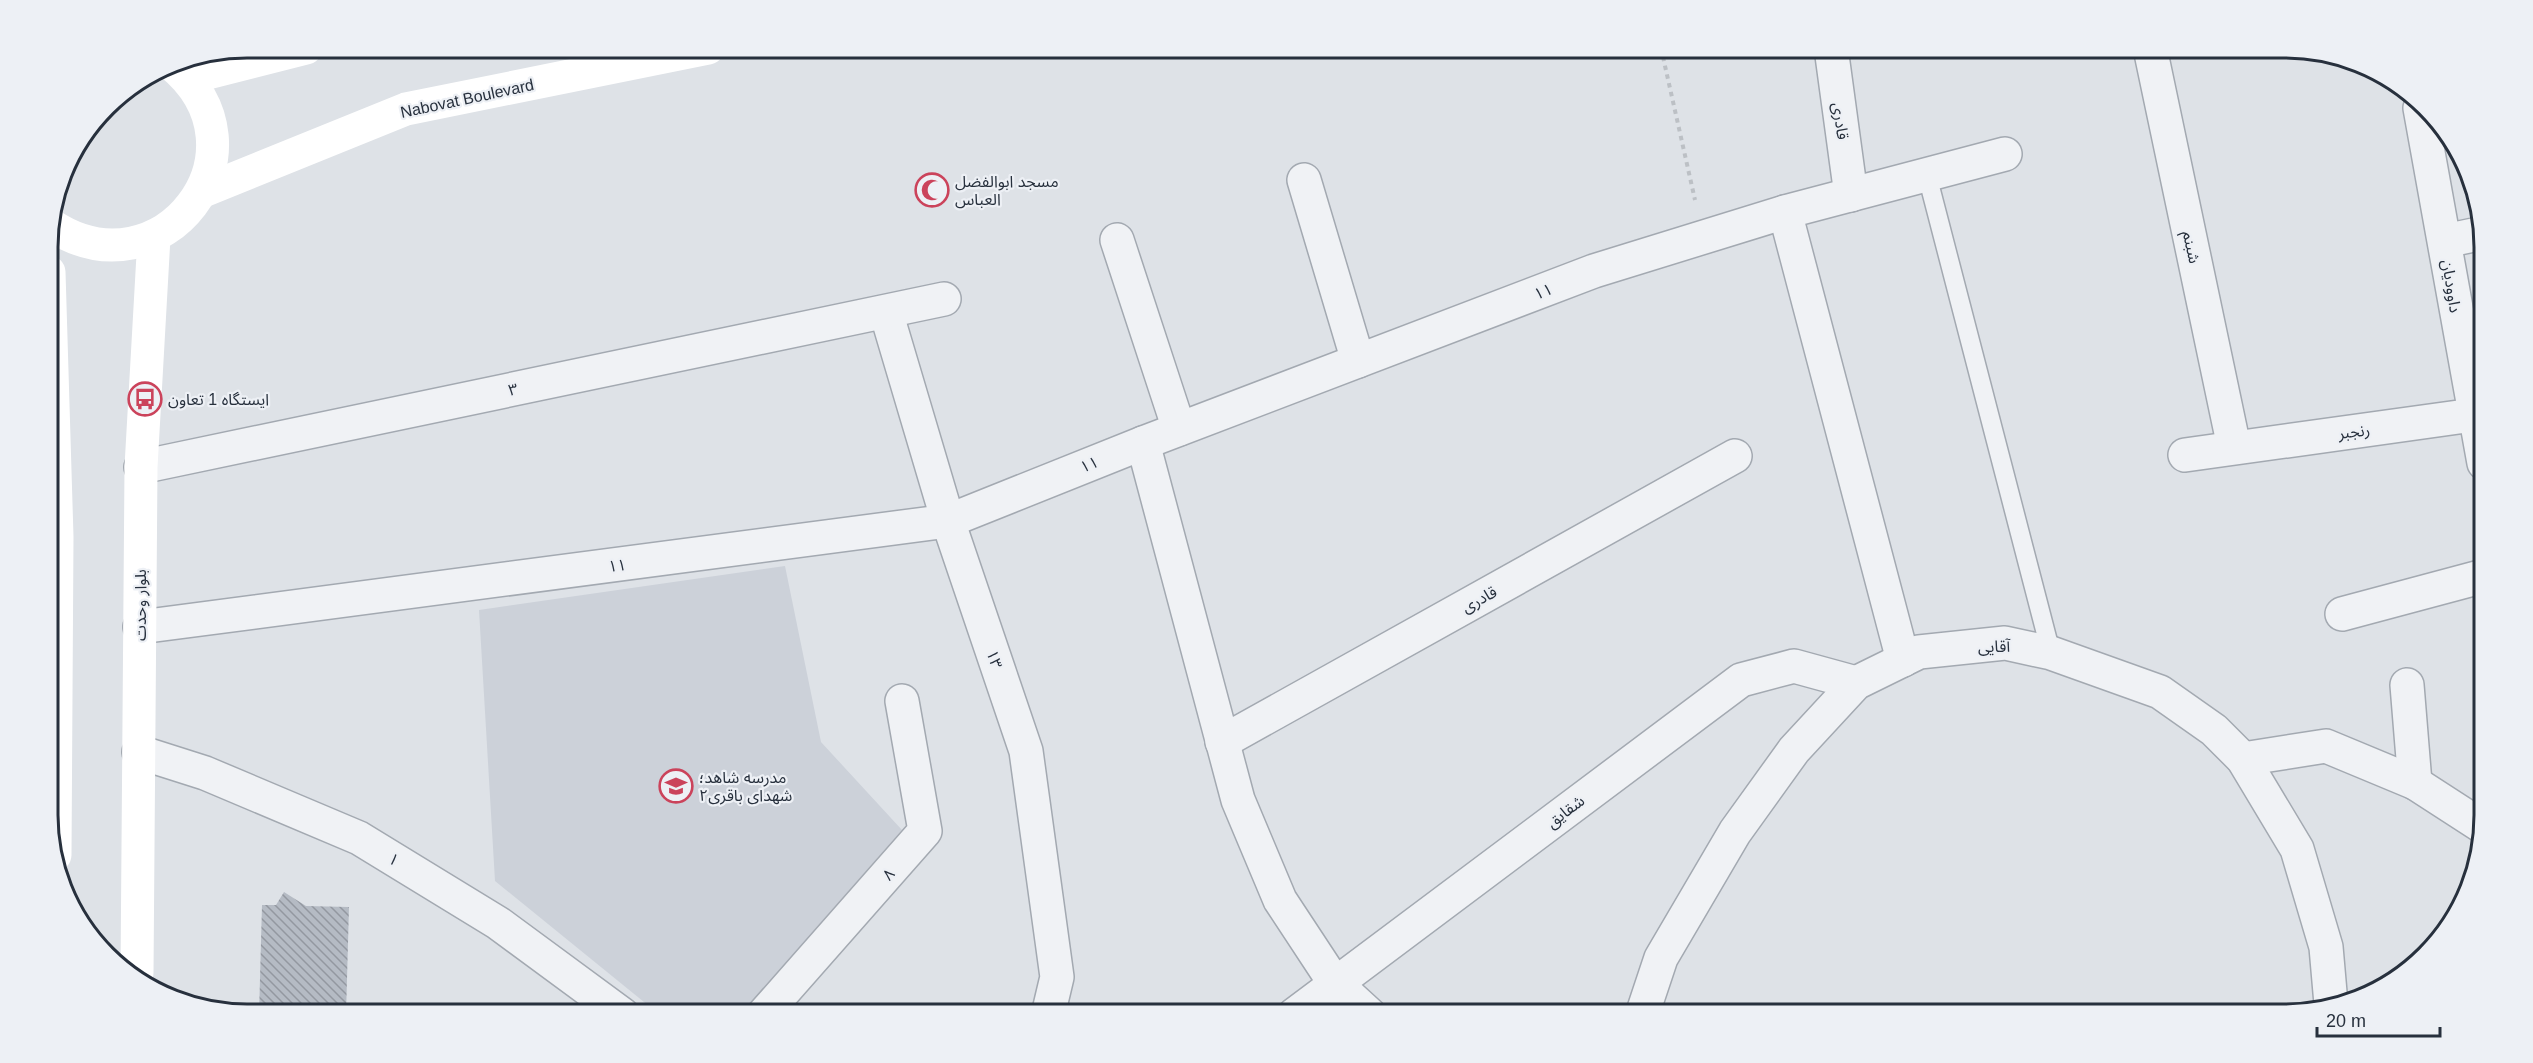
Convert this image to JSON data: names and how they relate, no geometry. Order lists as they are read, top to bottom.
{
  "streets": {
    "main road": ["Nabovat Boulevard", "بلوار وحدت"],
    "street": [
      "قادری",
      "شبنم",
      "داوودیان",
      "۱۱",
      "۳",
      "رنجبر",
      "آقایی",
      "۱۳",
      "شقایق",
      "۱",
      "۸"
    ]
  },
  "crossings": [
    ["قادری", "۱۱"],
    ["شبنم", "رنجبر"],
    ["داوودیان", "رنجبر"],
    ["۱۱", "بلوار وحدت"],
    ["۱۱", "۱۳"],
    ["۳", "بلوار وحدت"],
    ["۳", "۱۳"],
    ["بلوار وحدت", "۱"],
    ["آقایی", "شقایق"]
  ],
  "places": {
    "mosque": ["مسجد ابوالفضل العباس"],
    "bus stop": ["ایستگاه 1 تعاون"],
    "school or university": ["مدرسه شاهد؛ شهدای باقری۲"]
  },
  "scale_bar": "20 m"
}
